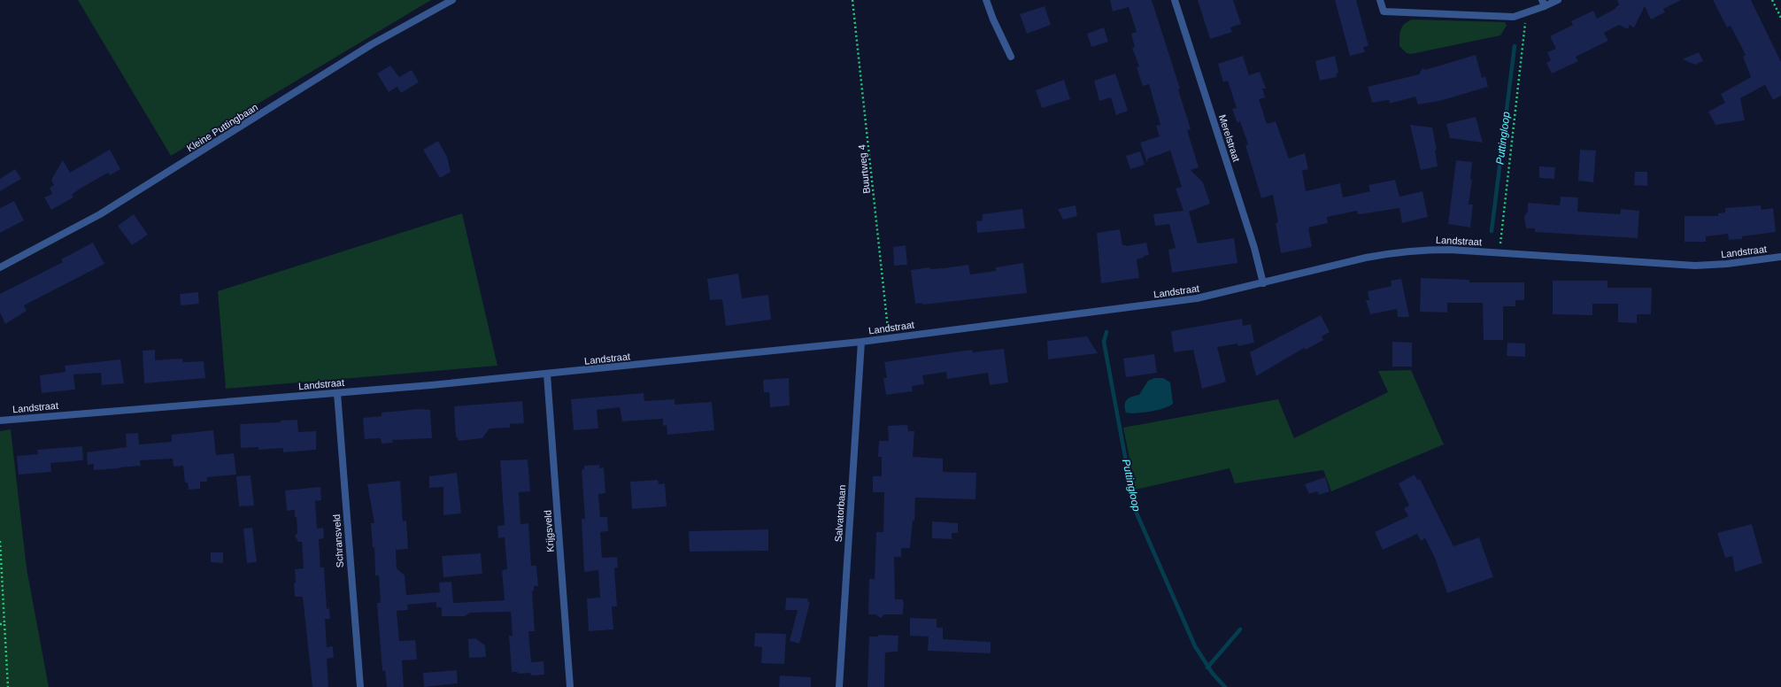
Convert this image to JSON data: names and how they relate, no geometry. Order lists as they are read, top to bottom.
{
  "streets": {
    "street": [
      "Kleine Puttingbaan",
      "Merelstraat",
      "Landstraat",
      "Salvatorbaan",
      "Krijgsveld",
      "Schransveld"
    ],
    "path": ["Buurtweg 4"]
  },
  "crossings": [
    ["Merelstraat", "Landstraat"],
    ["Buurtweg 4", "Landstraat"],
    ["Landstraat", "Salvatorbaan"],
    ["Landstraat", "Krijgsveld"],
    ["Landstraat", "Schransveld"]
  ],
  "water": ["Puttingloop"]
}
